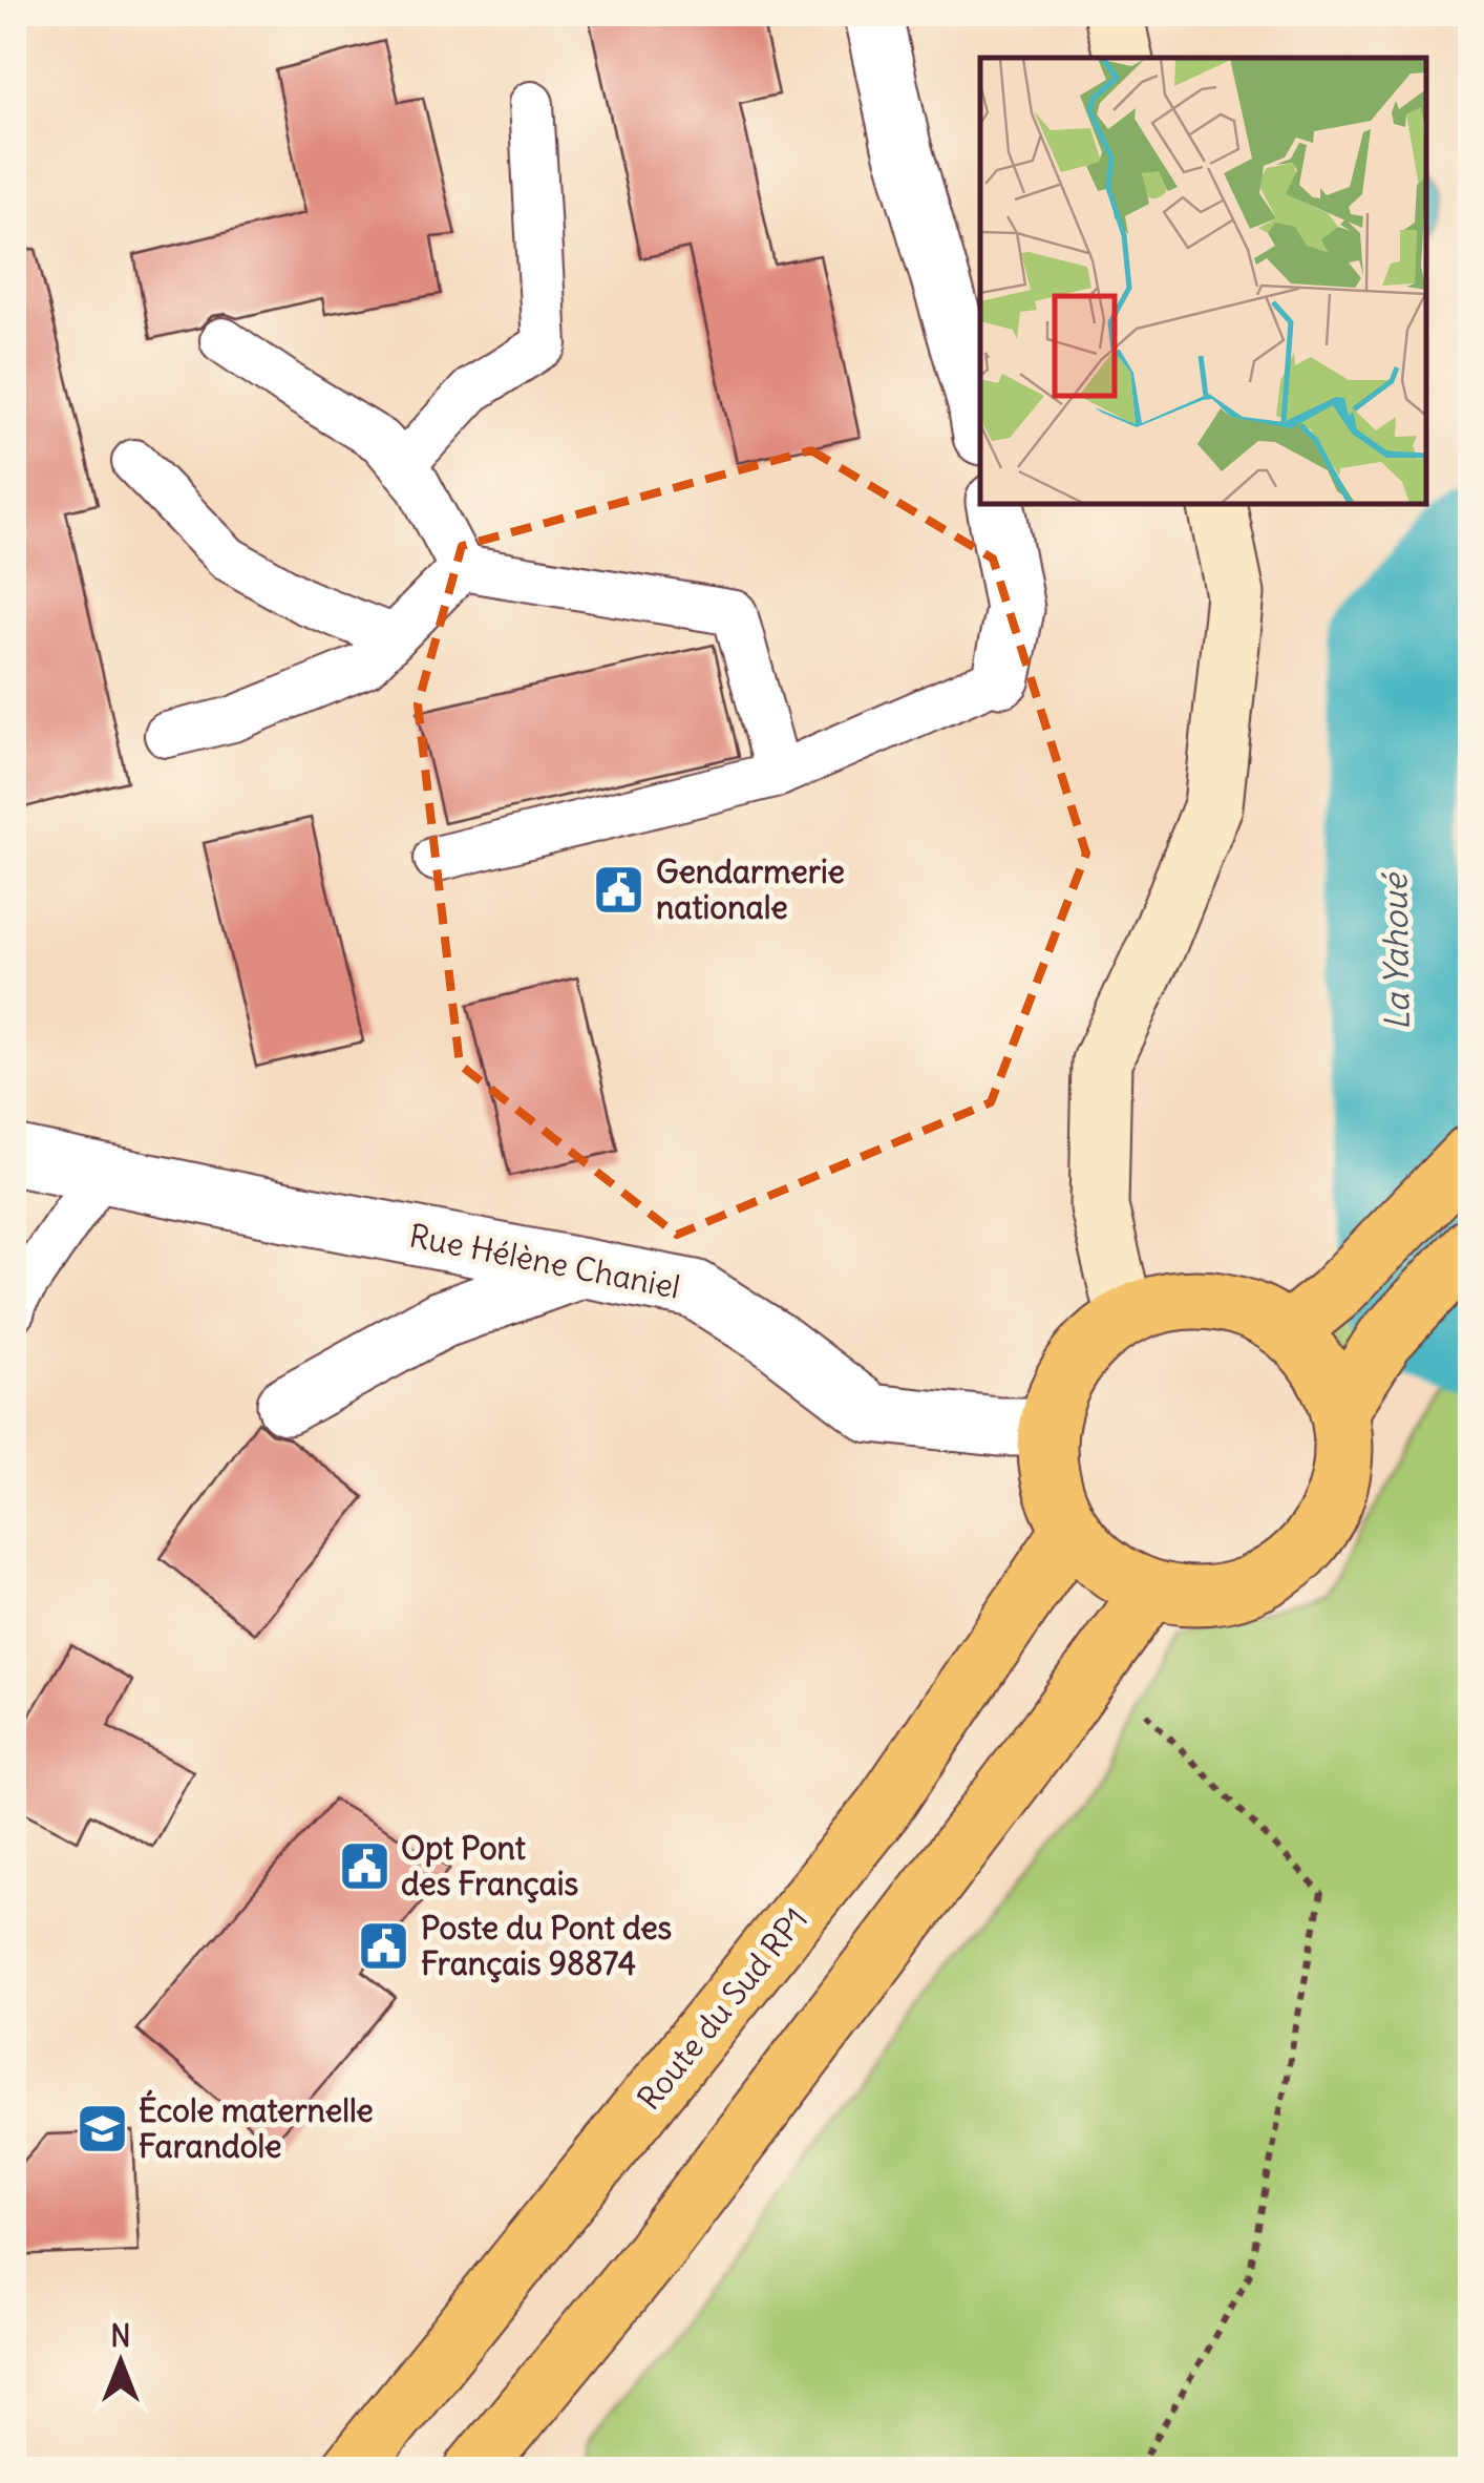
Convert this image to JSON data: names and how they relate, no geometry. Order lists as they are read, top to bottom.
{
  "streets": {
    "main road": ["Route du Sud RP1"],
    "street": ["Rue Hélène Chaniel"]
  },
  "crossings": [
    ["Rue Hélène Chaniel", "Route du Sud RP1"]
  ],
  "water": ["La Yahoué"],
  "places": {
    "public building": ["Gendarmerie nationale", "Opt Pont des Français", "Poste du Pont des Français 98874"],
    "school or university": ["École maternelle Farandole"]
  },
  "north": "top"
}
